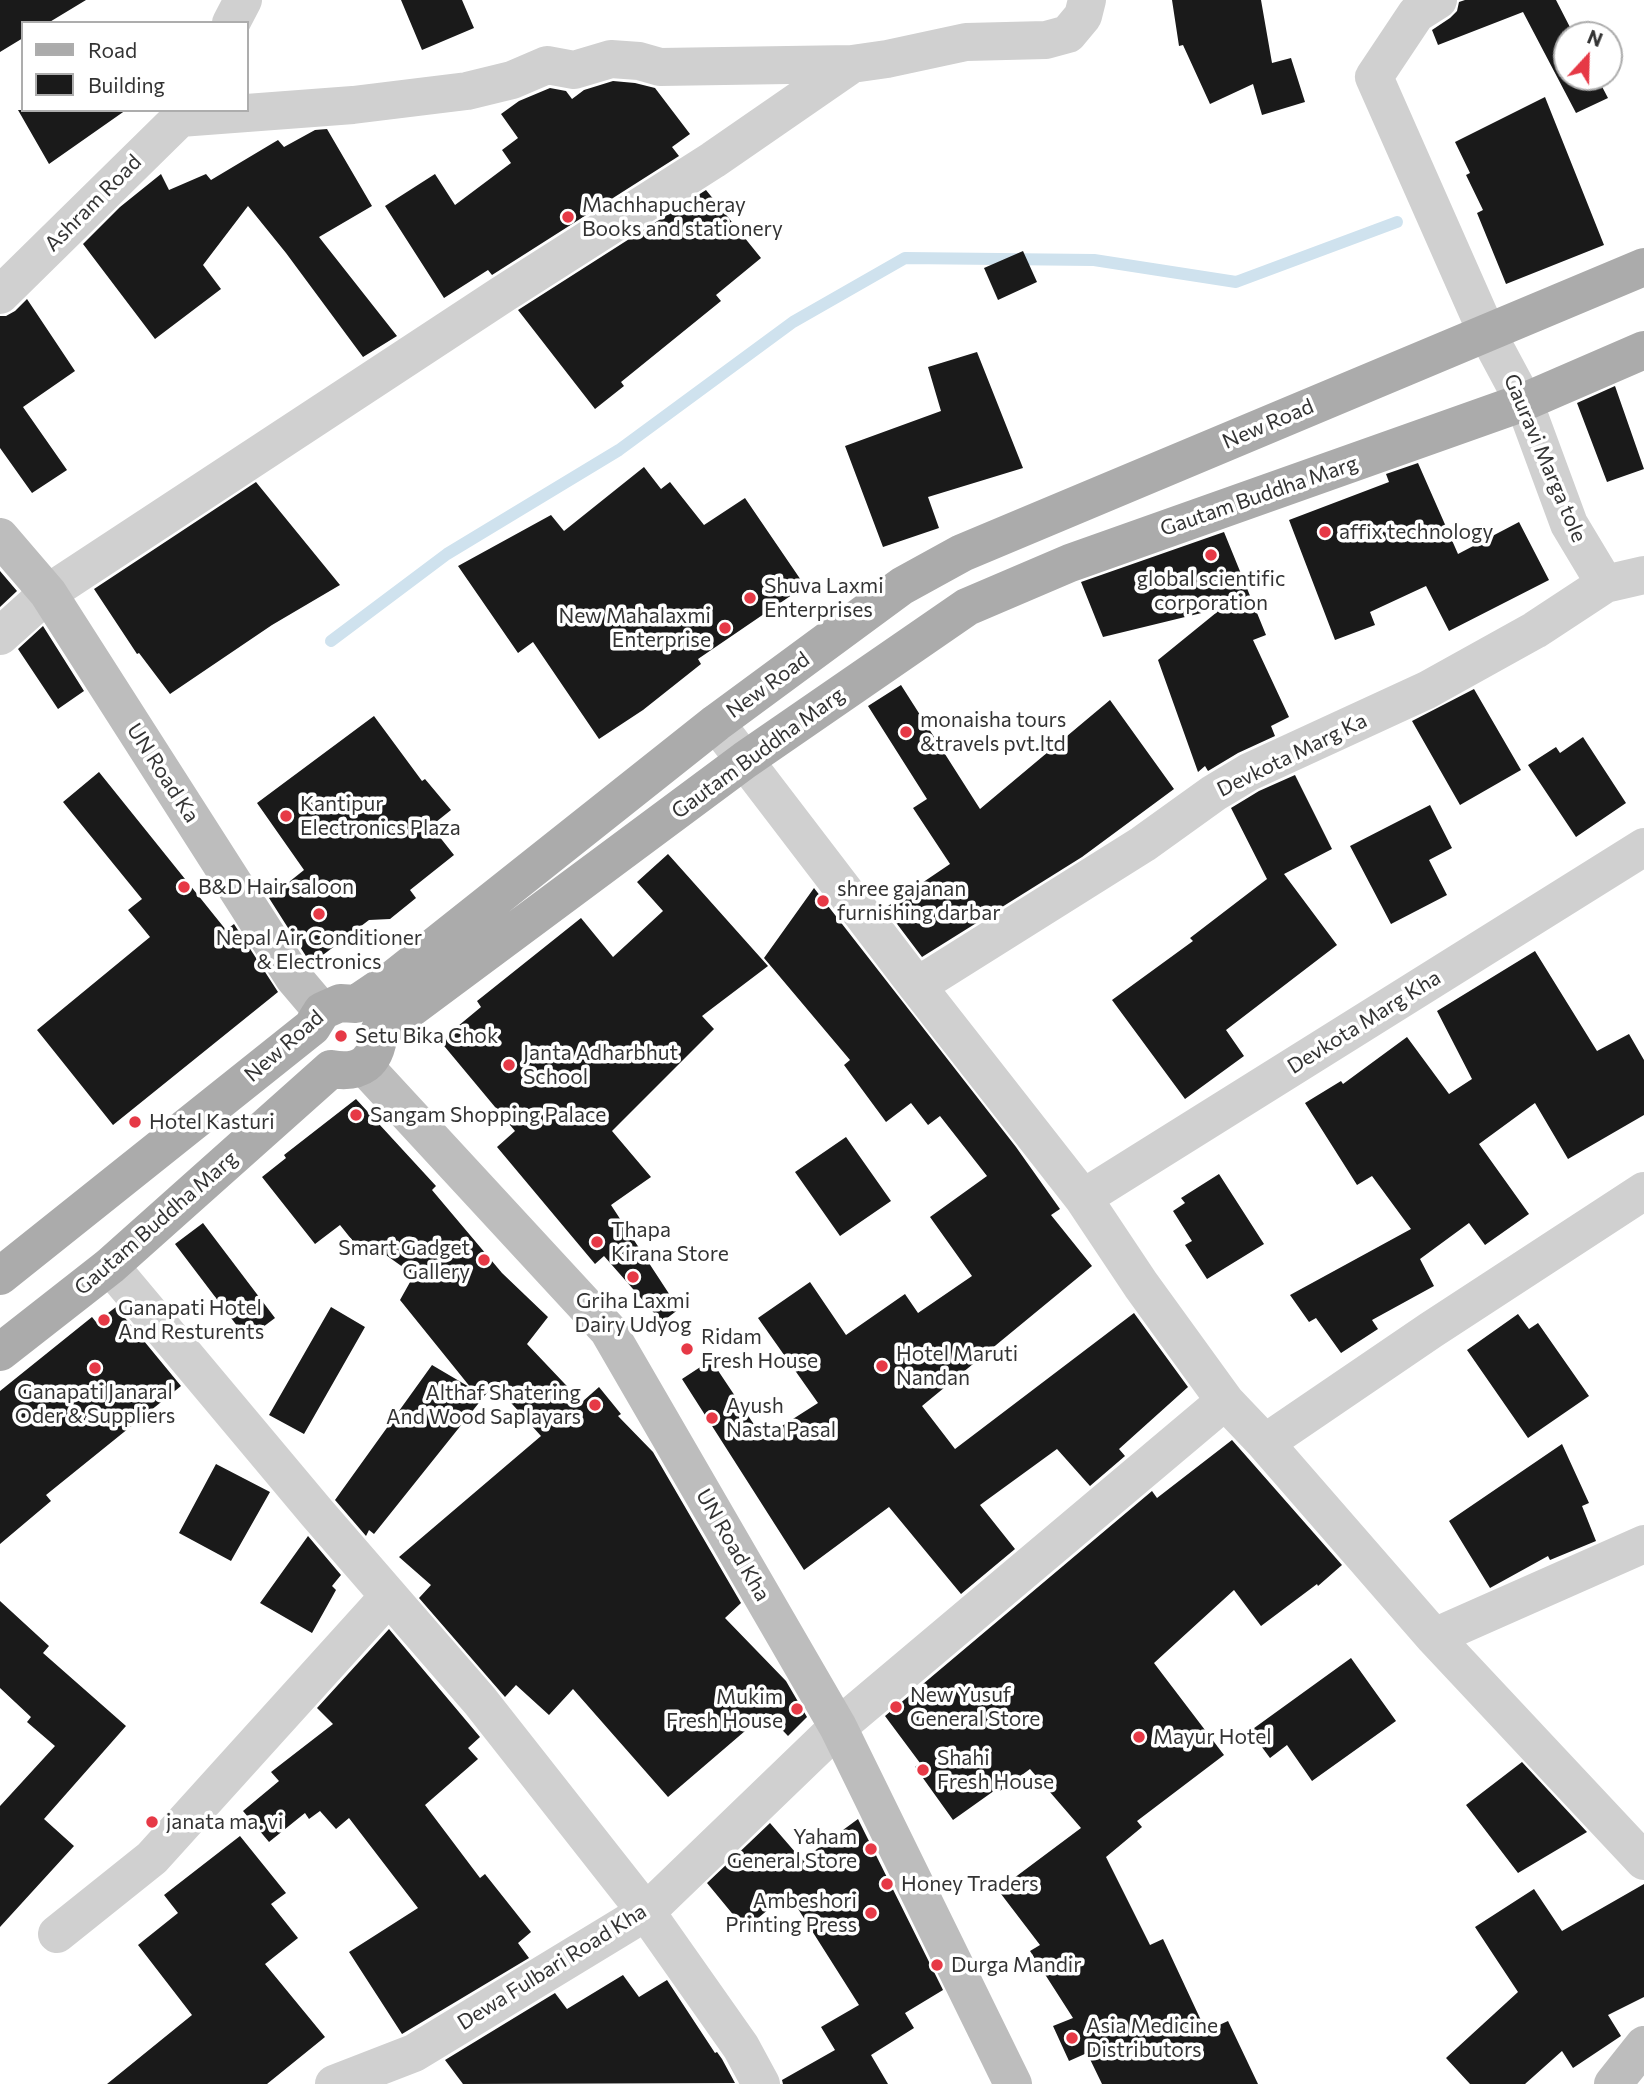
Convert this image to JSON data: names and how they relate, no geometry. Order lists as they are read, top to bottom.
{
  "streets": {
    "main road": ["New Road", "Gautam Buddha Marg"],
    "street": [
      "Ashram Road",
      "Gauravi Marga tole",
      "Devkota Marg Ka",
      "UN Road Ka",
      "Devkota Marg Kha",
      "UN Road Kha",
      "Dewa Fulbari Road Kha"
    ]
  },
  "crossings": [
    ["New Road", "Gauravi Marga tole"],
    ["New Road", "Gautam Buddha Marg"],
    ["New Road", "UN Road Ka"],
    ["New Road", "UN Road Kha"],
    ["Gauravi Marga tole", "Gautam Buddha Marg"],
    ["Gauravi Marga tole", "Devkota Marg Ka"],
    ["Gautam Buddha Marg", "UN Road Ka"],
    ["Gautam Buddha Marg", "UN Road Kha"],
    ["UN Road Ka", "UN Road Kha"],
    ["UN Road Kha", "Dewa Fulbari Road Kha"]
  ],
  "places": [
    "Machhapucheray Books and stationery",
    "affix technology",
    "global scientific corporation",
    "Shuva Laxmi Enterprises",
    "New Mahalaxmi Enterprise",
    "monaisha tours &travels pvt.ltd",
    "Kantipur Electronics Plaza",
    "B&D Hair saloon",
    "shree gajanan furnishing darbar",
    "Nepal Air Conditioner & Electronics",
    "Setu Bika Chok",
    "Janta Adharbhut School",
    "Sangam Shopping Palace",
    "Hotel Kasturi",
    "Thapa Kirana Store",
    "Smart Gadget Gallery",
    "Griha Laxmi Dairy Udyog",
    "Ganapati Hotel And Resturents",
    "Ridam Fresh House",
    "Hotel Maruti Nandan",
    "Ganapati Janaral Oder & Suppliers",
    "Althaf Shatering And Wood Saplayars",
    "Ayush Nasta Pasal",
    "New Yusuf General Store",
    "Mukim Fresh House",
    "Mayur Hotel",
    "Shahi Fresh House",
    "janata ma. vi",
    "Yaham General Store",
    "Honey Traders",
    "Ambeshori Printing Press",
    "Durga Mandir",
    "Asia Medicine Distributors"
  ],
  "legend": ["Road", "Building"],
  "north": "top"
}
